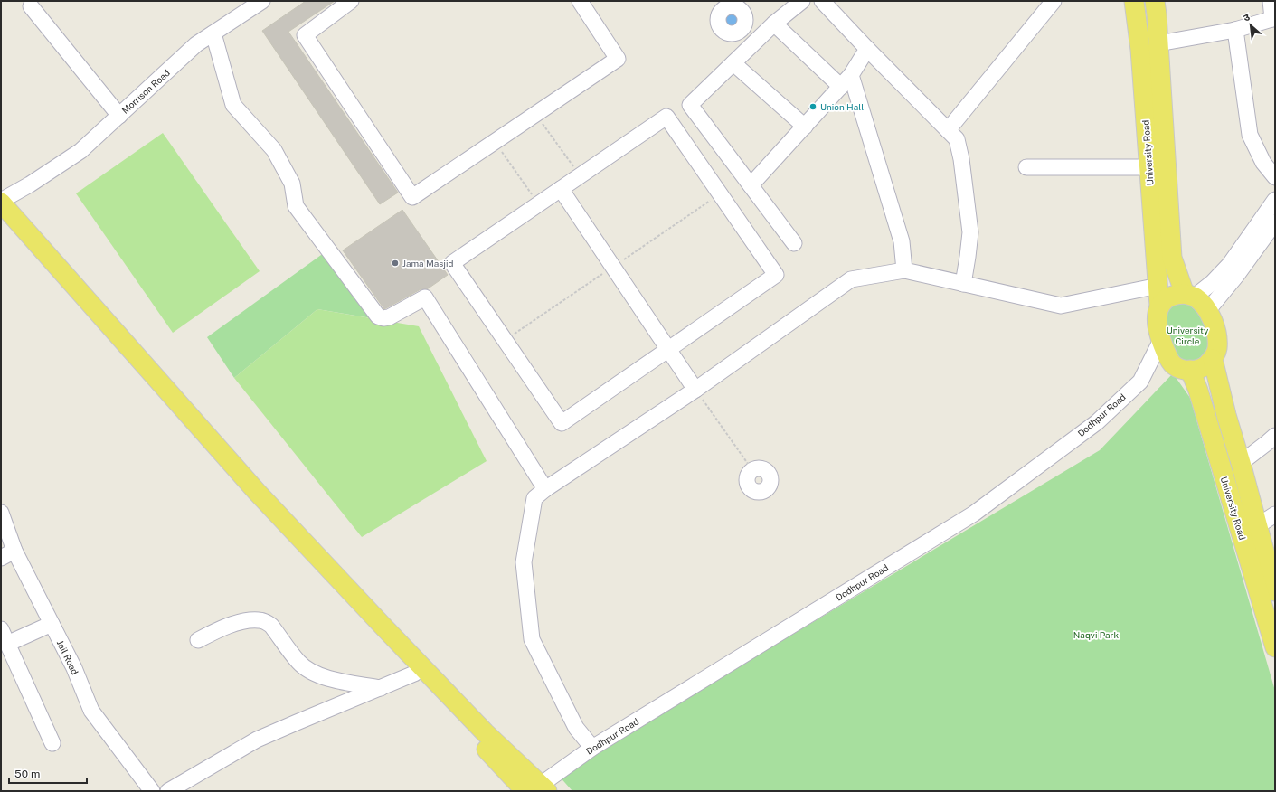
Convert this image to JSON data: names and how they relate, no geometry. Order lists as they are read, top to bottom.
{
  "streets": {
    "main road": ["University Road"],
    "street": ["Morrison Road", "Dodhpur Road", "Jail Road"]
  },
  "crossings": [
    ["University Road", "Dodhpur Road"]
  ],
  "parks": ["University Circle", "Naqvi Park"],
  "places": ["Union Hall", "Jama Masjid"],
  "scale_bar": "50 m",
  "north": "top left"
}
